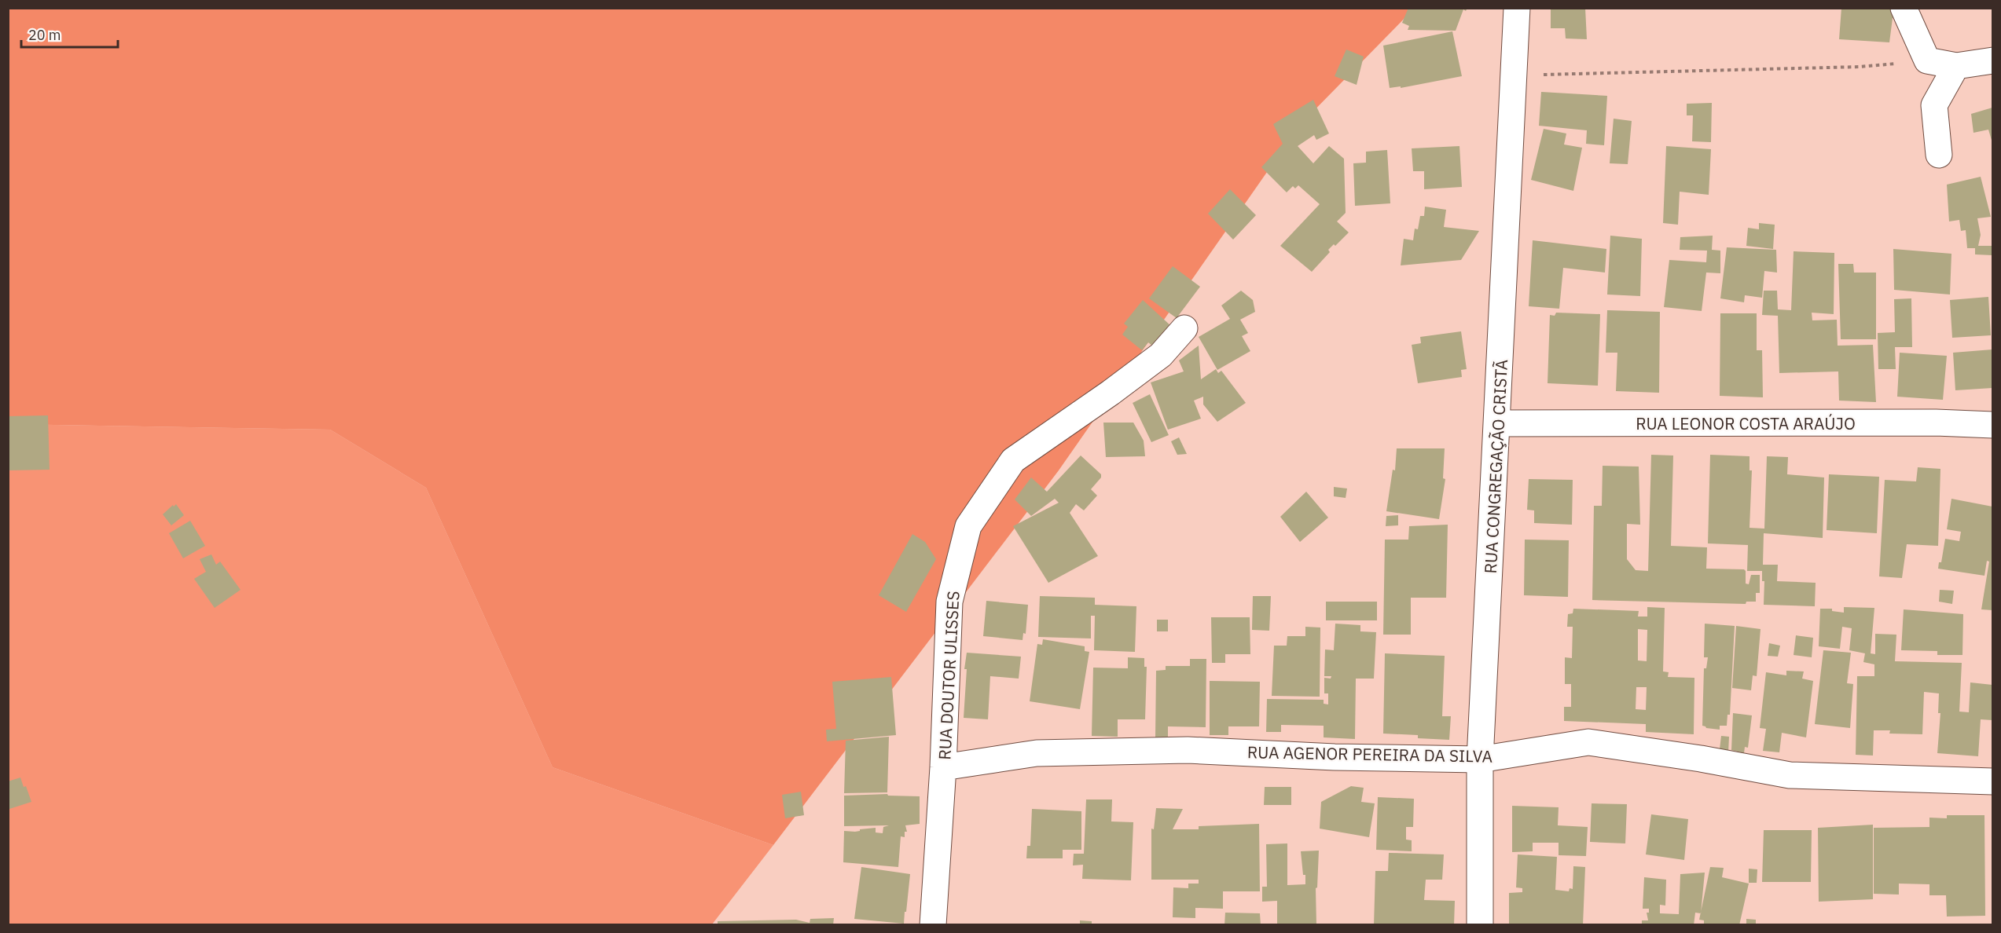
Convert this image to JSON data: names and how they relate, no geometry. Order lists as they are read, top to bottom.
{
  "streets": {
    "street": [
      "RUA LEONOR COSTA ARAÚJO",
      "RUA CONGREGAÇÃO CRISTÃ",
      "RUA DOUTOR ULISSES",
      "RUA AGENOR PEREIRA DA SILVA"
    ]
  },
  "crossings": [
    ["RUA LEONOR COSTA ARAÚJO", "RUA CONGREGAÇÃO CRISTÃ"],
    ["RUA CONGREGAÇÃO CRISTÃ", "RUA AGENOR PEREIRA DA SILVA"],
    ["RUA DOUTOR ULISSES", "RUA AGENOR PEREIRA DA SILVA"]
  ],
  "scale_bar": "20 m"
}
